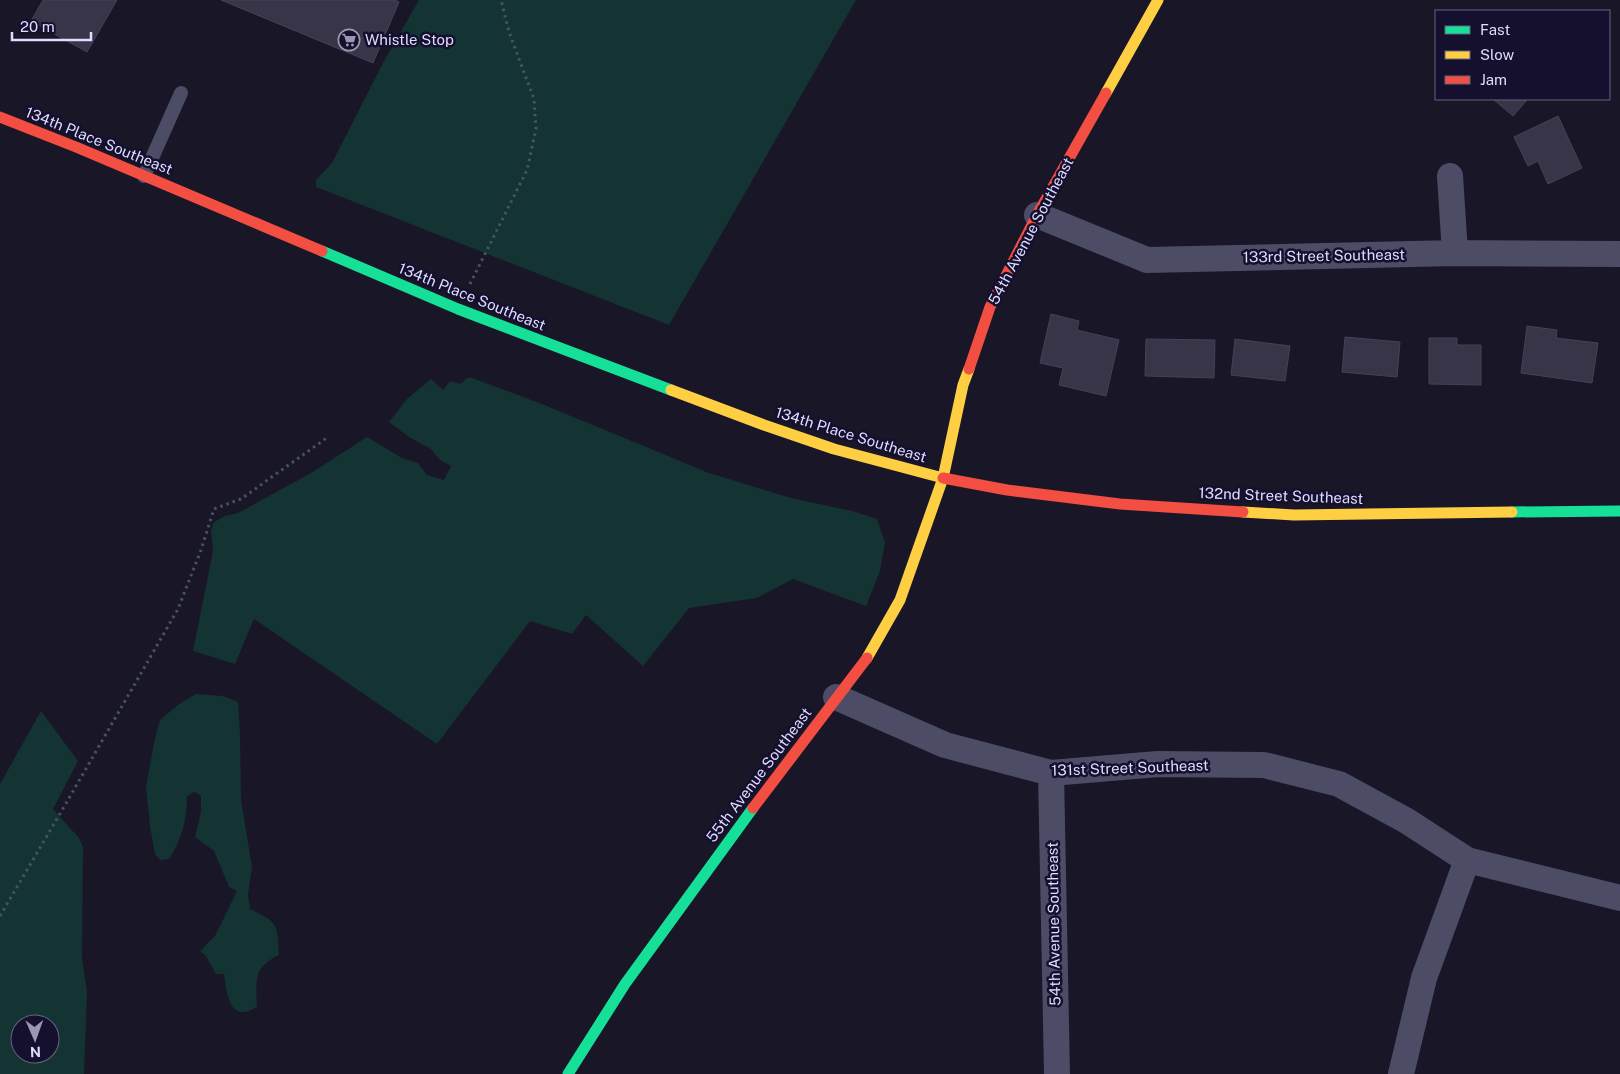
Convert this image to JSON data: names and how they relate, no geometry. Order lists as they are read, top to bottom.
{
  "streets": {
    "main road": [
      "134th Place Southeast",
      "54th Avenue Southeast",
      "132nd Street Southeast",
      "55th Avenue Southeast"
    ],
    "street": ["133rd Street Southeast", "131st Street Southeast"]
  },
  "crossings": [
    ["134th Place Southeast", "54th Avenue Southeast"],
    ["134th Place Southeast", "132nd Street Southeast"],
    ["134th Place Southeast", "55th Avenue Southeast"],
    ["54th Avenue Southeast", "133rd Street Southeast"],
    ["54th Avenue Southeast", "132nd Street Southeast"],
    ["54th Avenue Southeast", "131st Street Southeast"],
    ["54th Avenue Southeast", "55th Avenue Southeast"],
    ["132nd Street Southeast", "55th Avenue Southeast"],
    ["131st Street Southeast", "55th Avenue Southeast"]
  ],
  "places": {
    "supermarket": ["Whistle Stop"]
  },
  "legend": ["Fast", "Slow", "Jam"],
  "scale_bar": "20 m",
  "north": "bottom"
}
